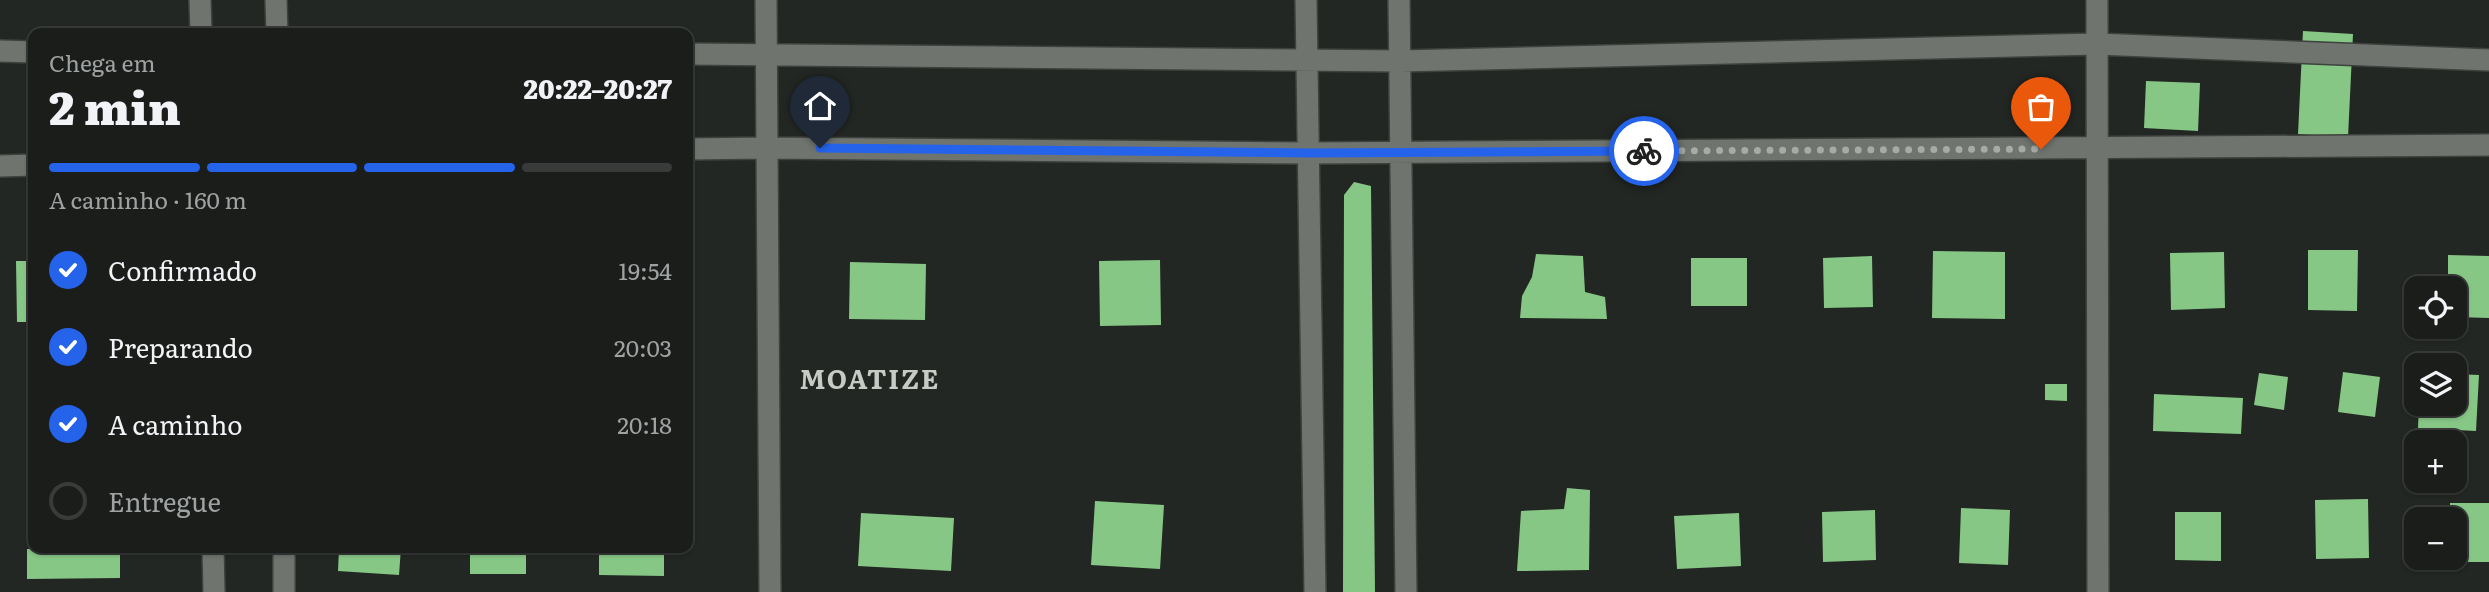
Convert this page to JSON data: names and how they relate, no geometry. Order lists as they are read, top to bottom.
{
  "districts": ["MOATIZE"],
  "page": {
    "heading": ["2 min", "Chega em", "20:22–20:27"],
    "bar": "A caminho · 160 m",
    "list": [
      ["Confirmado", "19:54"],
      ["Preparando", "20:03"],
      ["A caminho", "20:18"],
      "Entregue"
    ],
    "map_buttons": ["+", "−"]
  }
}
